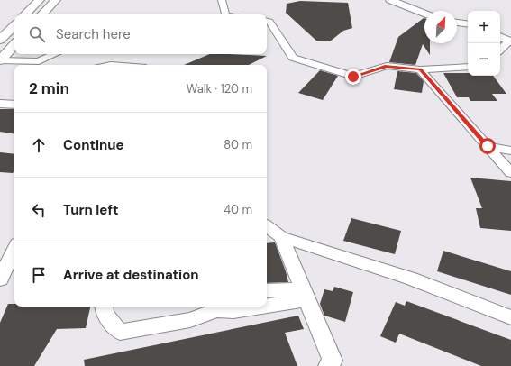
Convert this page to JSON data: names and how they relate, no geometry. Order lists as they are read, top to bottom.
{
  "north": "top right",
  "page": {
    "map_buttons": ["+", "−"],
    "search": "Search here",
    "heading": ["2 min", "Walk · 120 m"],
    "list": [
      ["Continue", "80 m"],
      ["Turn left", "40 m"],
      "Arrive at destination"
    ]
  }
}
